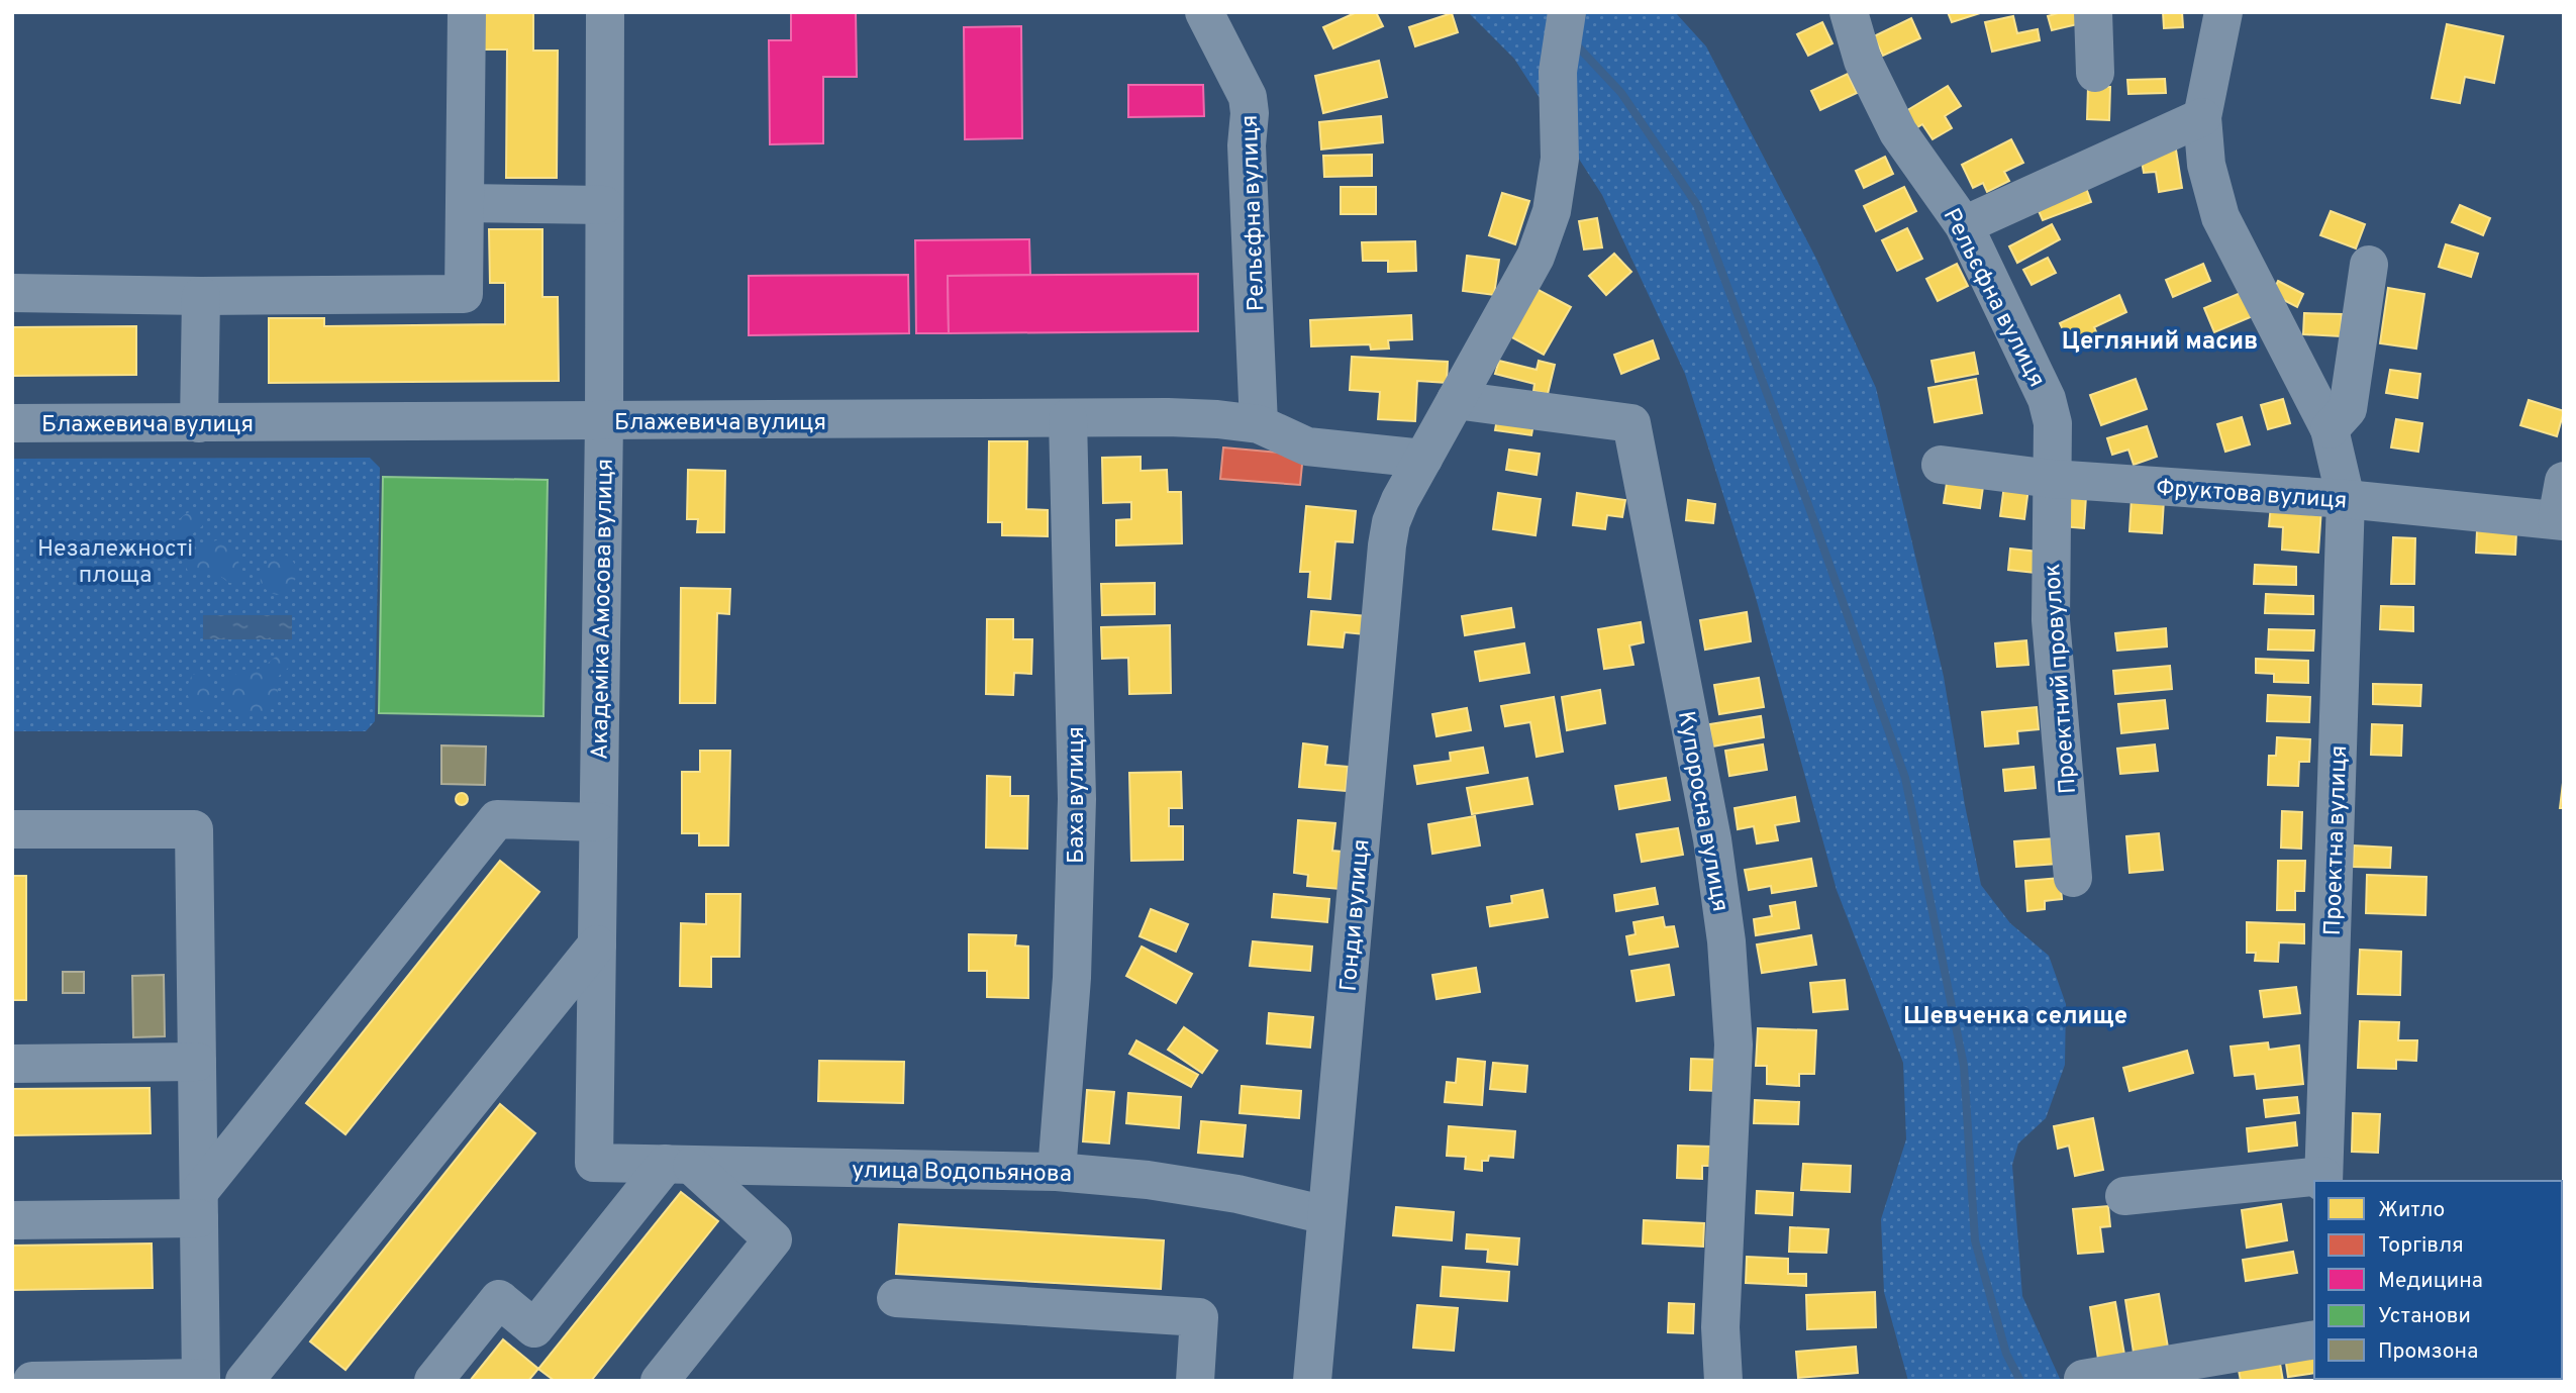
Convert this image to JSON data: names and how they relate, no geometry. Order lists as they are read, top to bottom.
{
  "streets": {
    "street": [
      "Рельєфна вулиця",
      "Блажевича вулиця",
      "Фруктова вулиця",
      "Академіка Амосова вулиця",
      "Проектний провулок",
      "Баха вулиця",
      "Купоросна вулиця",
      "Проектна вулиця",
      "Гонди вулиця",
      "улица Водопьянова"
    ]
  },
  "crossings": [
    ["Рельєфна вулиця", "Блажевича вулиця"],
    ["Рельєфна вулиця", "Фруктова вулиця"],
    ["Рельєфна вулиця", "Проектний провулок"],
    ["Блажевича вулиця", "Академіка Амосова вулиця"],
    ["Блажевича вулиця", "Баха вулиця"],
    ["Блажевича вулиця", "Гонди вулиця"],
    ["Фруктова вулиця", "Проектний провулок"],
    ["Фруктова вулиця", "Проектна вулиця"],
    ["Академіка Амосова вулиця", "улица Водопьянова"],
    ["Баха вулиця", "улица Водопьянова"],
    ["Гонди вулиця", "улица Водопьянова"]
  ],
  "districts": ["Цегляний масив", "Шевченка селище"],
  "parks": ["Незалежності площа"],
  "legend": [
    "Житло",
    "Торгівля",
    "Медицина",
    "Установи",
    "Промзона"
  ]
}
